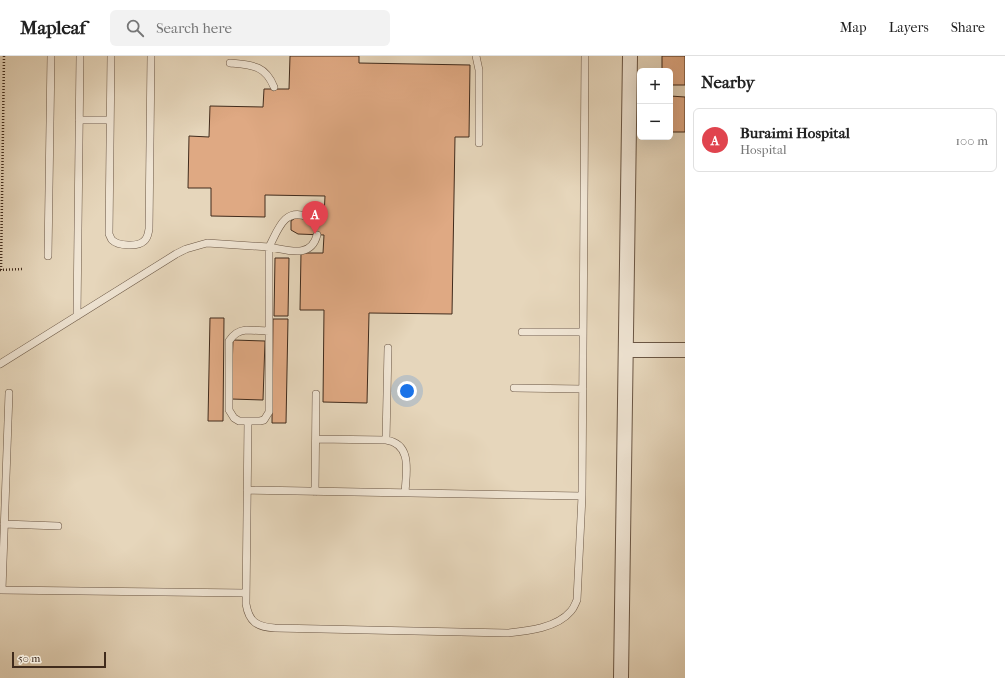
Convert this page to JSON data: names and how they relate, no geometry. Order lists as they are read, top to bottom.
{
  "scale_bar": "50 m",
  "page": {
    "header": "Mapleaf",
    "search": "Search here",
    "nav": ["Map", "Layers", "Share"],
    "heading": "Nearby",
    "map_buttons": ["+", "−"],
    "list": [
      {
        "mark": "A",
        "name": "Buraimi Hospital",
        "note": "Hospital",
        "value": "100 m"
      }
    ],
    "pins": "A",
    "scale": "50 m"
  }
}
